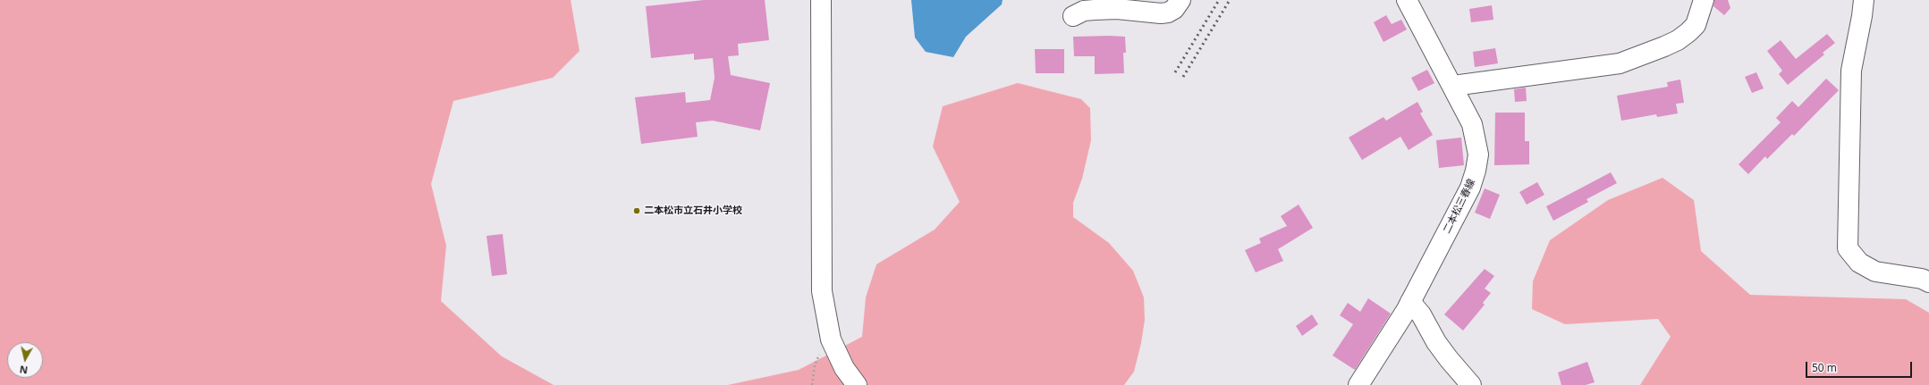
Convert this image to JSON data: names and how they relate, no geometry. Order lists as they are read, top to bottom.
{
  "streets": {
    "street": ["二本松三春線"]
  },
  "places": ["二本松市立石井小学校"],
  "scale_bar": "50 m",
  "north": "bottom"
}
